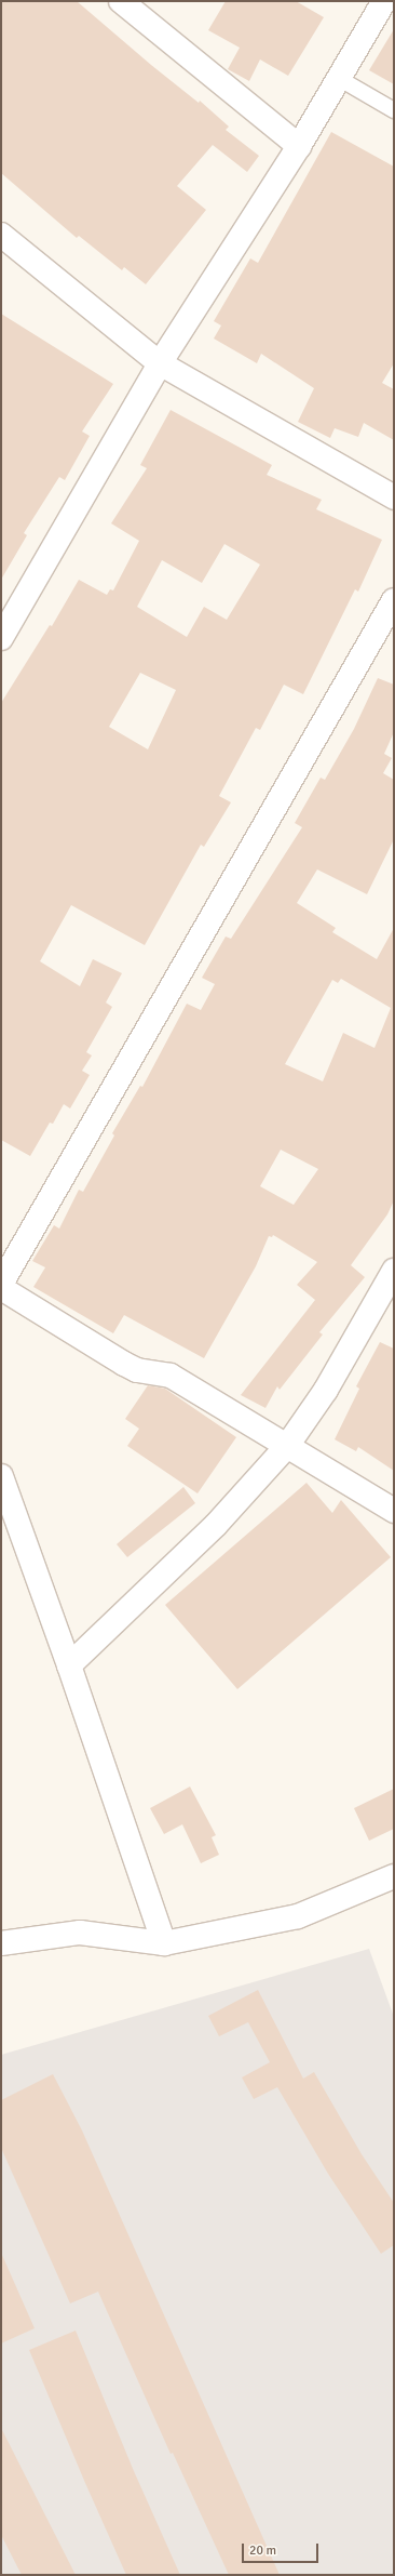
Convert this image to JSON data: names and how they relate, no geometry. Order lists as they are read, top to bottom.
{
  "scale_bar": "20 m"
}
